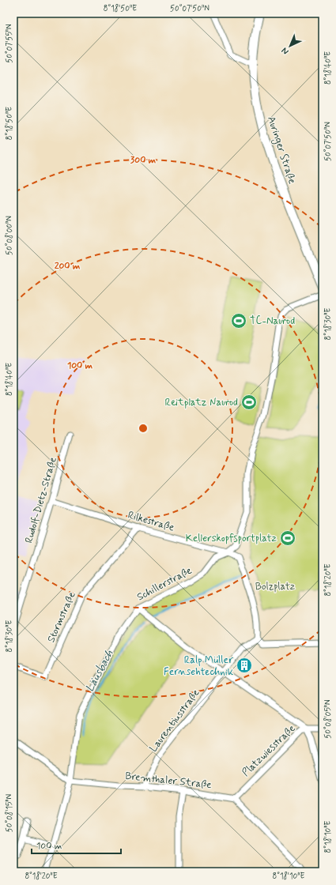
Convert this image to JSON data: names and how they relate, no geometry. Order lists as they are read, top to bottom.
{
  "streets": {
    "street": [
      "Auringer Straße",
      "Rudolf-Dietz-Straße",
      "Rilkestraße",
      "Schillerstraße",
      "Stormstraße",
      "Laurentiusstraße",
      "Platzwiesstraße",
      "Bremthaler Straße"
    ]
  },
  "crossings": [
    ["Rudolf-Dietz-Straße", "Rilkestraße"],
    ["Rilkestraße", "Schillerstraße"],
    ["Rilkestraße", "Stormstraße"],
    ["Rilkestraße", "Laurentiusstraße"],
    ["Schillerstraße", "Bremthaler Straße"],
    ["Laurentiusstraße", "Bremthaler Straße"],
    ["Platzwiesstraße", "Bremthaler Straße"]
  ],
  "water": ["Läusbach"],
  "parks": ["Bolzplatz"],
  "places": {
    "sports": ["TC-Naurod", "Reitplatz Naurod", "Kellerskopfsportplatz"],
    "building": ["Ralp Müller Fernsehtechnik"]
  },
  "scale_bar": "100 m",
  "north": "bottom left",
  "coordinates": [
    "8°18'50\"E",
    "50°07'50\"N",
    "50°07'55\"N",
    "8°18'40\"E",
    "50°08'00\"N",
    "8°18'30\"E",
    "8°18'20\"E",
    "50°08'05\"N",
    "50°08'15\"N",
    "8°18'10\"E"
  ],
  "rings": ["300 m", "200 m", "100 m"]
}
